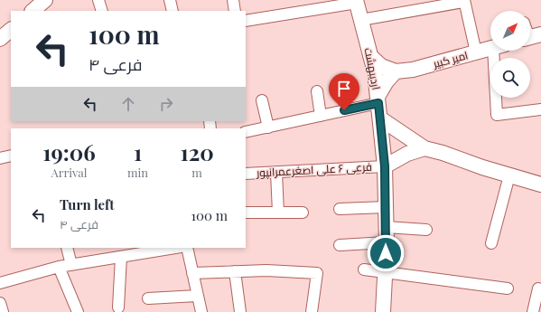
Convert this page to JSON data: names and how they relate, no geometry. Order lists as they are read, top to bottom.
{
  "streets": {
    "main road": ["امیر کبیر", "اردیبهشت"],
    "street": ["فرعی ۶ علی اصغرعمرانپور"]
  },
  "crossings": [
    ["اردیبهشت", "فرعی ۶ علی اصغرعمرانپور"]
  ],
  "north": "top right",
  "page": {
    "turn": ["100 m", "فرعی ۴"],
    "eta": [
      "19:06",
      "Arrival",
      "1",
      "min",
      "120",
      "m"
    ],
    "list": [
      {
        "name": "Turn left",
        "note": "فرعی ۴",
        "value": "100 m"
      }
    ]
  }
}
